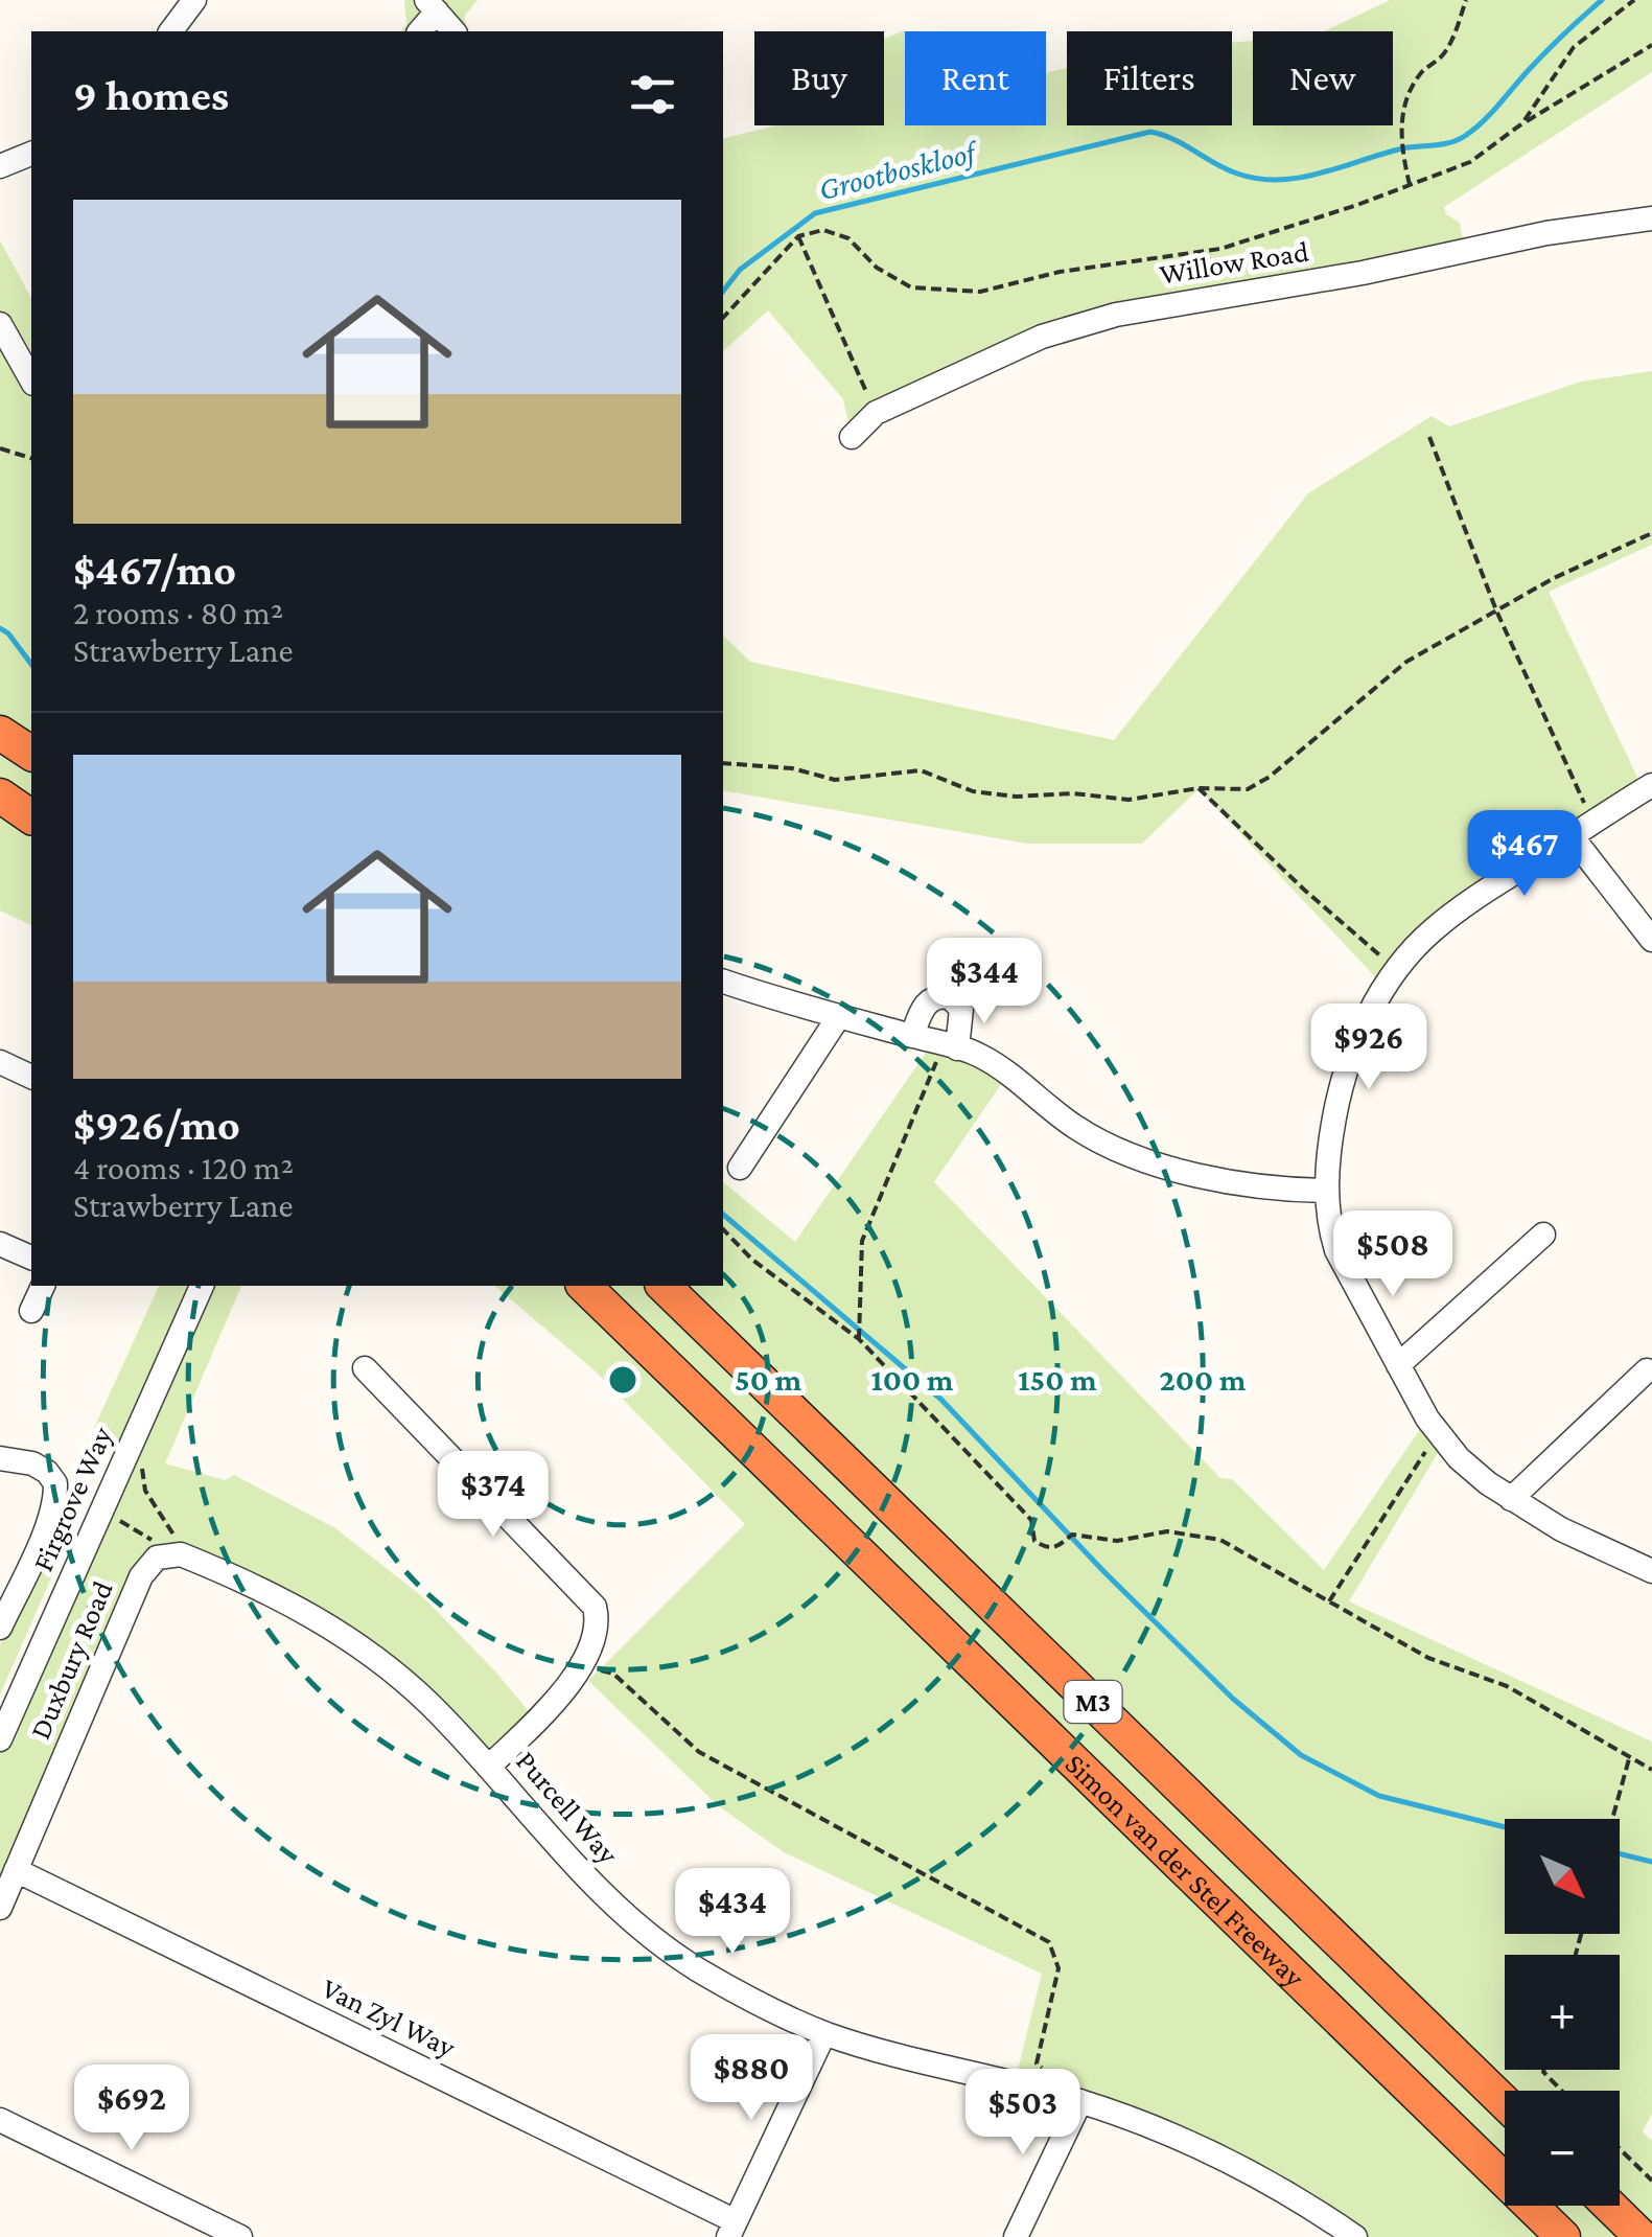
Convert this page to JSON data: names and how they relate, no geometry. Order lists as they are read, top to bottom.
{
  "streets": {
    "highway": ["M3", "Simon van der Stel Freeway"],
    "street": [
      "Willow Road",
      "Firgrove Way",
      "Duxbury Road",
      "Purcell Way",
      "Van Zyl Way"
    ]
  },
  "crossings": [
    ["Duxbury Road", "Purcell Way"],
    ["Duxbury Road", "Van Zyl Way"]
  ],
  "water": ["Grootboskloof"],
  "north": "bottom right",
  "page": {
    "chip": [
      "Buy",
      "Rent",
      "Filters",
      "New"
    ],
    "heading": "9 homes",
    "list": [
      {
        "name": "$467/mo",
        "note": "2 rooms · 80 m² · Strawberry Lane"
      },
      {
        "name": "$926/mo",
        "note": "4 rooms · 120 m² · Strawberry Lane"
      }
    ],
    "price": [
      "$467",
      "$344",
      "$926",
      "$508",
      "$374",
      "$434",
      "$880",
      "$692",
      "$503"
    ],
    "map_buttons": ["+", "−"]
  },
  "rings": [
    "50 m",
    "100 m",
    "150 m",
    "200 m"
  ]
}
